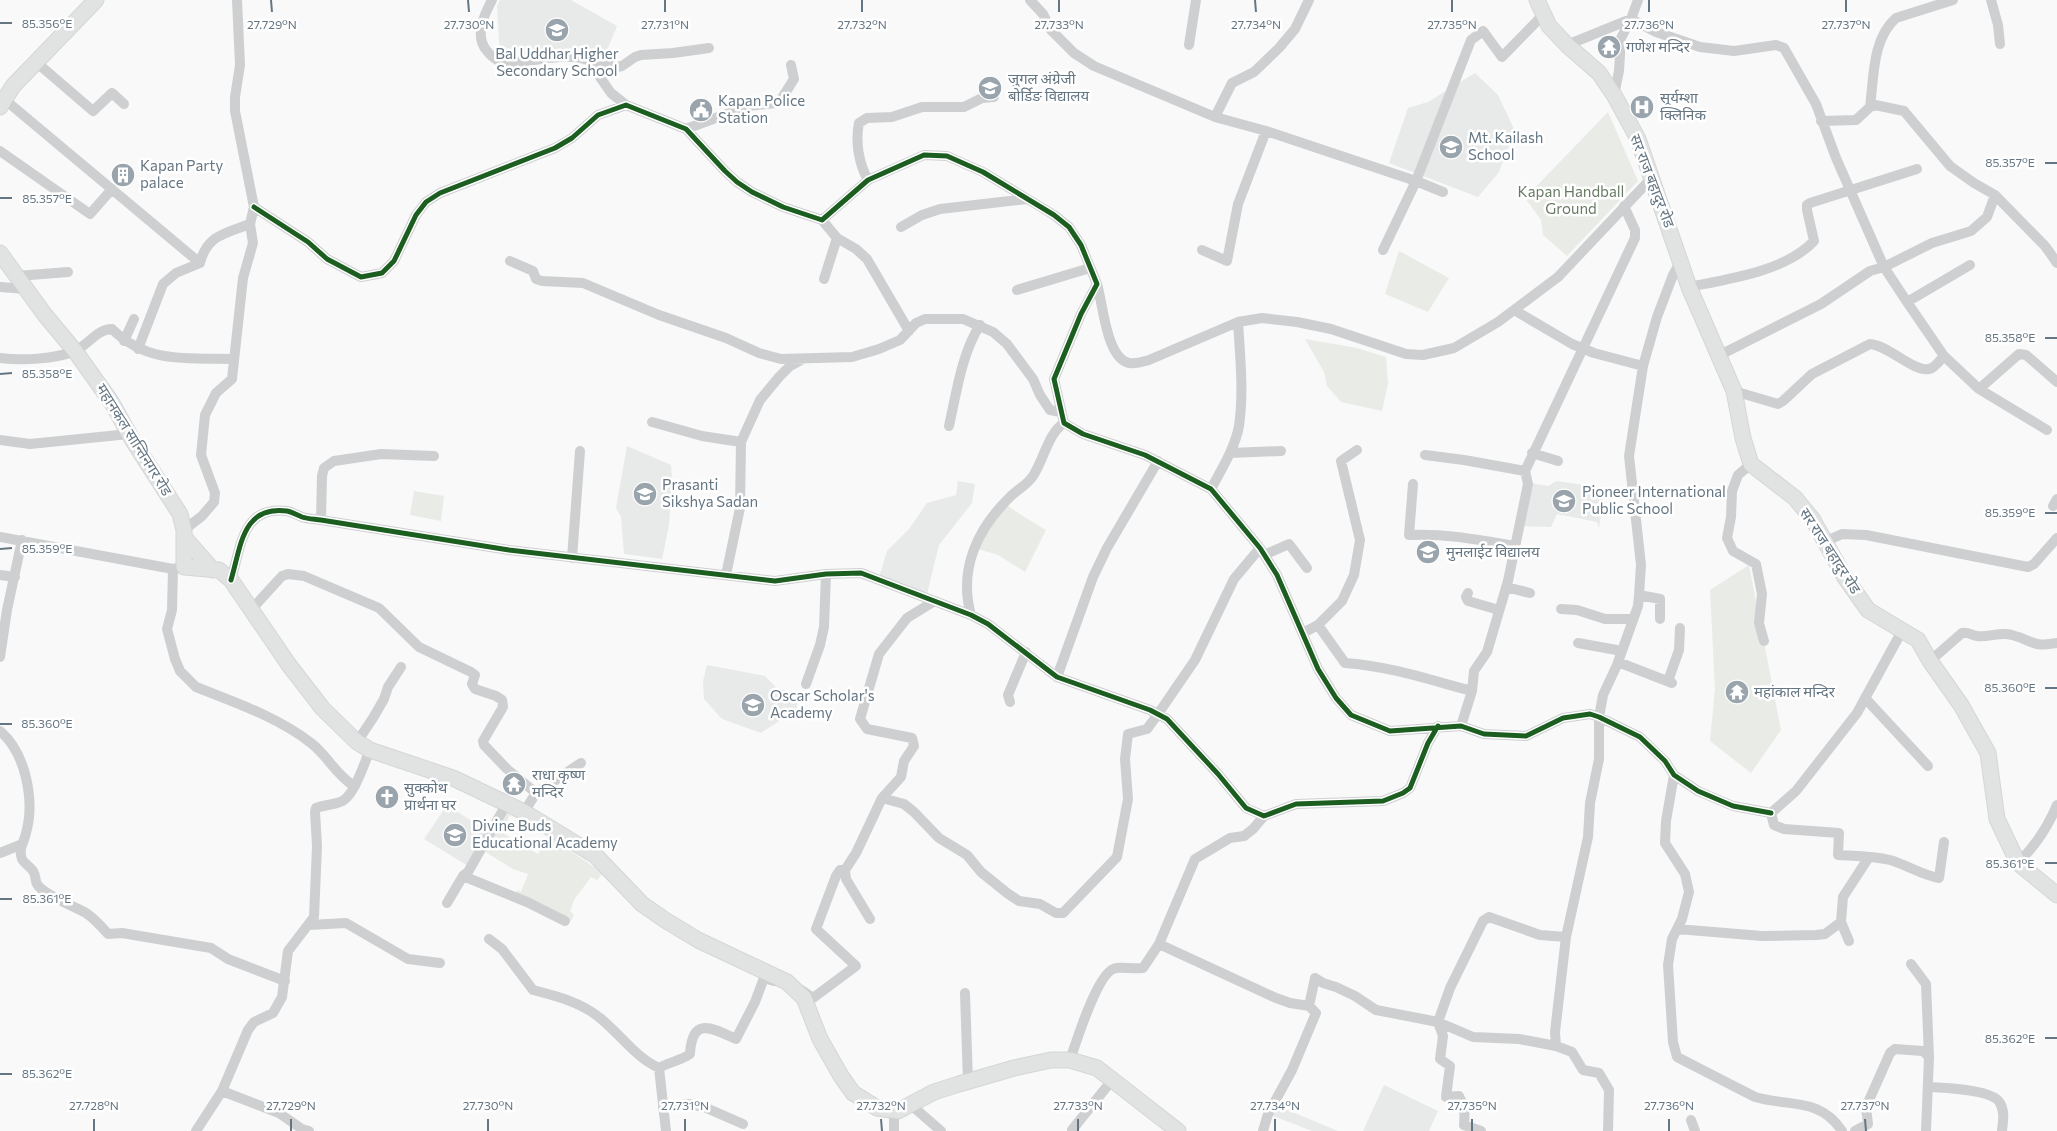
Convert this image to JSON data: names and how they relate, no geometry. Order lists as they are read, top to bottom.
{
  "streets": {
    "main road": ["सर राज बहादुर रोड", "महानकल सान्तिनगर रोड"]
  },
  "parks": ["Kapan Handball Ground"],
  "places": {
    "school or university": [
      "Bal Uddhar Higher Secondary School",
      "जुगल अंग्रेजी बोर्डिङ विद्यालय",
      "Mt. Kailash School",
      "Prasanti Sikshya Sadan",
      "Pioneer International Public School",
      "मुनलाईट विद्यालय",
      "Oscar Scholar's Academy",
      "Divine Buds Educational Academy"
    ],
    "temple": ["गणेश मन्दिर", "महांकाल मन्दिर", "राधा कृष्ण मन्दिर"],
    "hospital": ["सूर्यम्शा क्लिनिक"],
    "public building": ["Kapan Police Station"],
    "building": ["Kapan Party palace"],
    "church": ["सुक्कोथ प्रार्थना घर"]
  },
  "coordinates": [
    "85.356°E",
    "27.729°N",
    "27.730°N",
    "27.731°N",
    "27.732°N",
    "27.733°N",
    "27.734°N",
    "27.735°N",
    "27.736°N",
    "27.737°N",
    "85.357°E",
    "85.358°E",
    "85.359°E",
    "85.360°E",
    "85.361°E",
    "85.362°E",
    "27.728°N"
  ]
}
